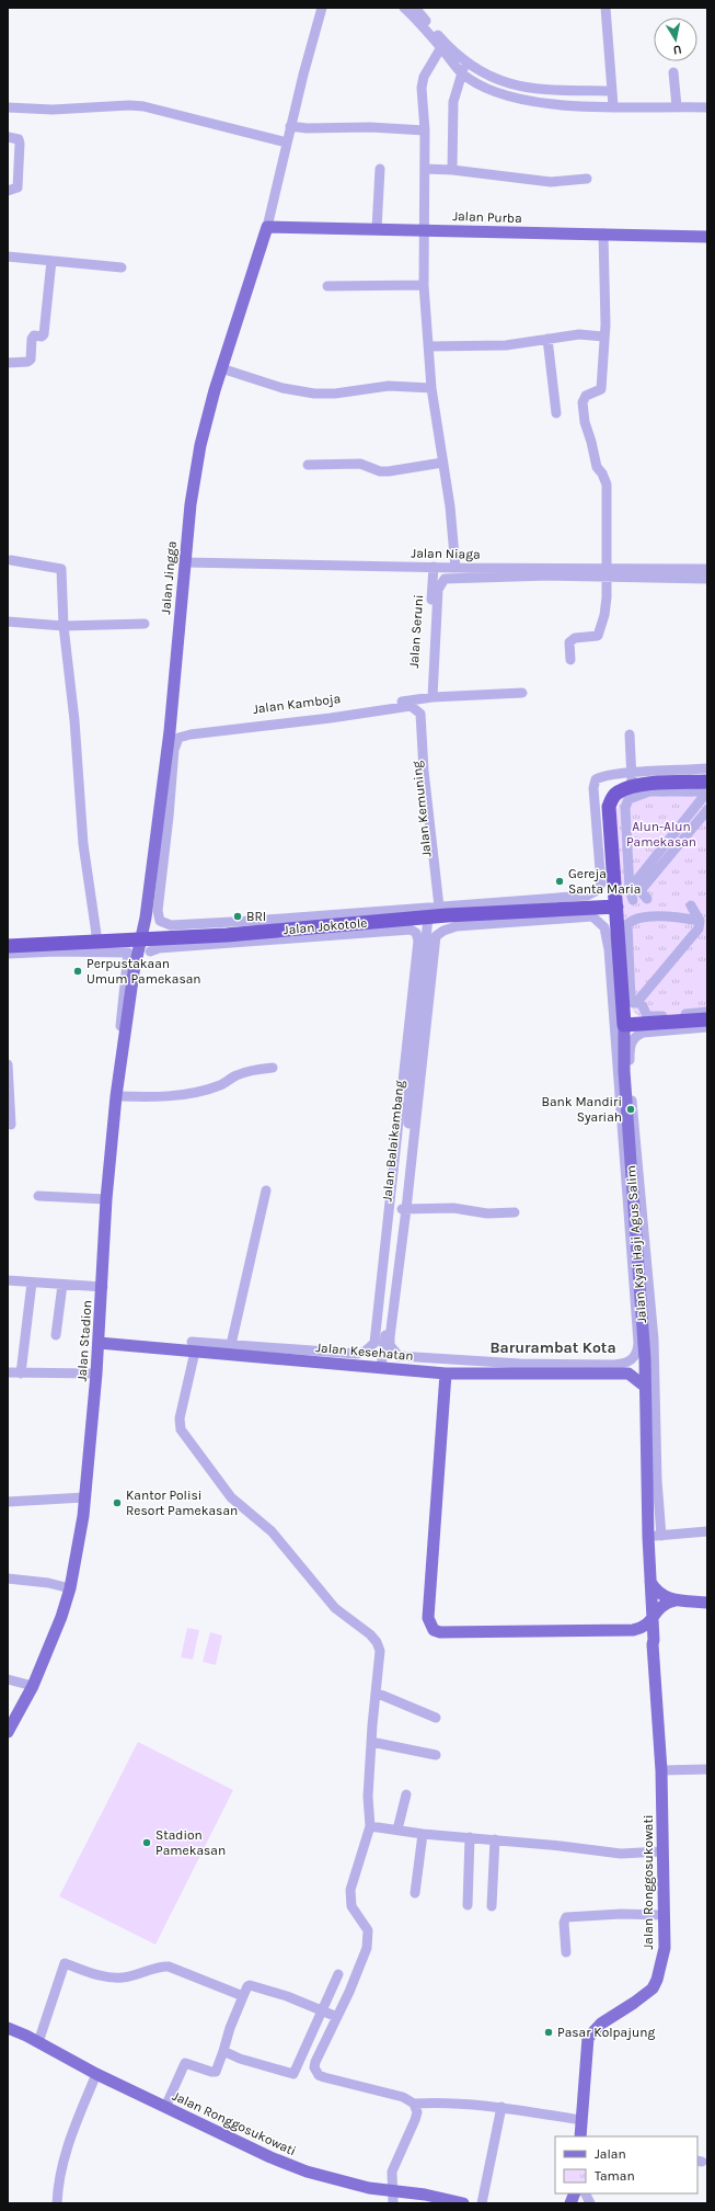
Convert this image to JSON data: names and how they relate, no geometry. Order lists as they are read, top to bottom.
{
  "streets": {
    "highway": ["Jalan Jokotole", "Jalan Kyai Haji Agus Salim"],
    "main road": [
      "Jalan Purba",
      "Jalan Jingga",
      "Jalan Stadion",
      "Jalan Kesehatan",
      "Jalan Ronggosukowati"
    ],
    "street": [
      "Jalan Niaga",
      "Jalan Seruni",
      "Jalan Kamboja",
      "Jalan Kemuning",
      "Jalan Balaikambang"
    ]
  },
  "crossings": [
    ["Jalan Purba", "Jalan Jingga"],
    ["Jalan Niaga", "Jalan Jingga"],
    ["Jalan Niaga", "Jalan Seruni"],
    ["Jalan Jingga", "Jalan Kamboja"],
    ["Jalan Jingga", "Jalan Jokotole"],
    ["Jalan Jingga", "Jalan Stadion"],
    ["Jalan Seruni", "Jalan Kamboja"],
    ["Jalan Seruni", "Jalan Kemuning"],
    ["Jalan Kamboja", "Jalan Kemuning"],
    ["Jalan Kemuning", "Jalan Jokotole"],
    ["Jalan Jokotole", "Jalan Balaikambang"],
    ["Jalan Jokotole", "Jalan Kyai Haji Agus Salim"],
    ["Jalan Jokotole", "Jalan Stadion"],
    ["Jalan Balaikambang", "Jalan Kesehatan"],
    ["Jalan Kyai Haji Agus Salim", "Jalan Ronggosukowati"],
    ["Jalan Stadion", "Jalan Kesehatan"]
  ],
  "districts": ["Barurambat Kota"],
  "parks": ["Alun-Alun Pamekasan"],
  "places": [
    "Gereja Santa Maria",
    "BRI",
    "Perpustakaan Umum Pamekasan",
    "Bank Mandiri Syariah",
    "Kantor Polisi Resort Pamekasan",
    "Stadion Pamekasan",
    "Pasar Kolpajung"
  ],
  "legend": ["Jalan", "Taman"],
  "north": "bottom"
}
